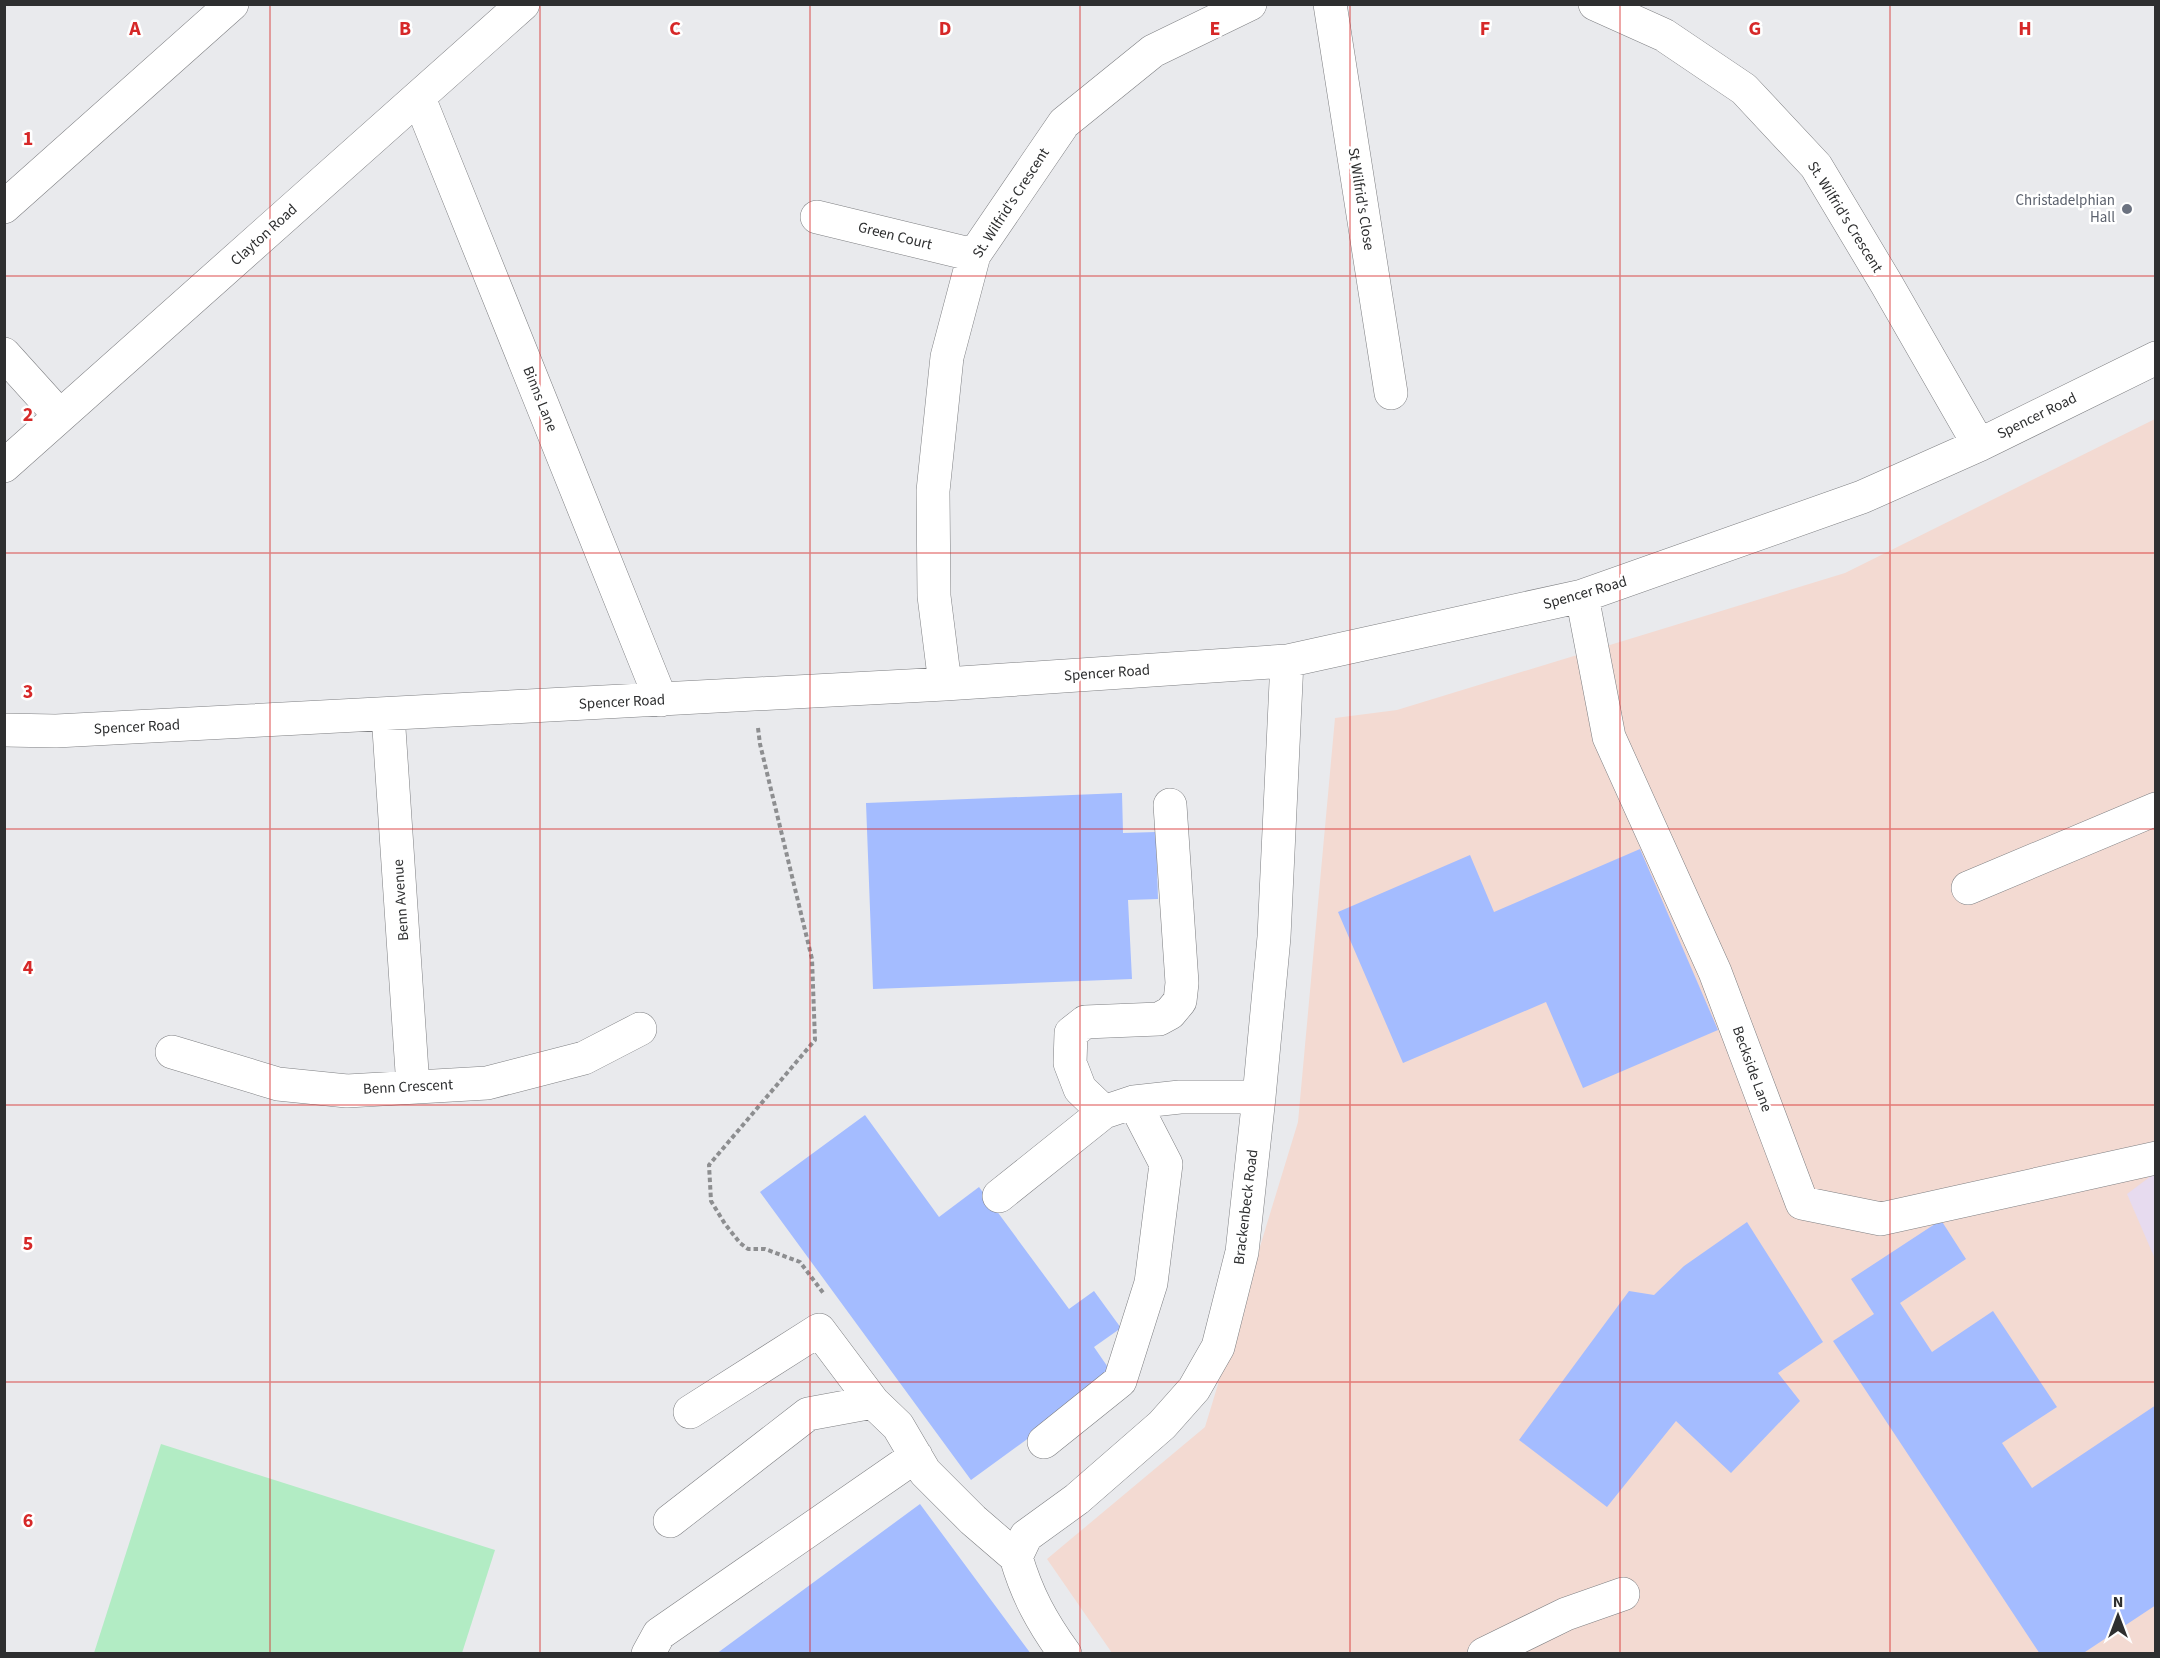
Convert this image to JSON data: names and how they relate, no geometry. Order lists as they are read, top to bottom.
{
  "streets": {
    "street": [
      "St Wilfrid's Close",
      "St. Wilfrid's Crescent",
      "Clayton Road",
      "Green Court",
      "Binns Lane",
      "Spencer Road",
      "Benn Avenue",
      "Beckside Lane",
      "Benn Crescent",
      "Brackenbeck Road"
    ]
  },
  "crossings": [
    ["St. Wilfrid's Crescent", "Green Court"],
    ["St. Wilfrid's Crescent", "Spencer Road"],
    ["Clayton Road", "Binns Lane"],
    ["Binns Lane", "Spencer Road"],
    ["Spencer Road", "Benn Avenue"],
    ["Spencer Road", "Beckside Lane"],
    ["Spencer Road", "Brackenbeck Road"],
    ["Benn Avenue", "Benn Crescent"]
  ],
  "places": ["Christadelphian Hall"],
  "north": "top",
  "grid": {
    "columns": [
      "A",
      "B",
      "C",
      "D",
      "E",
      "F",
      "G",
      "H"
    ],
    "rows": [
      "1",
      "2",
      "3",
      "4",
      "5",
      "6"
    ]
  }
}
